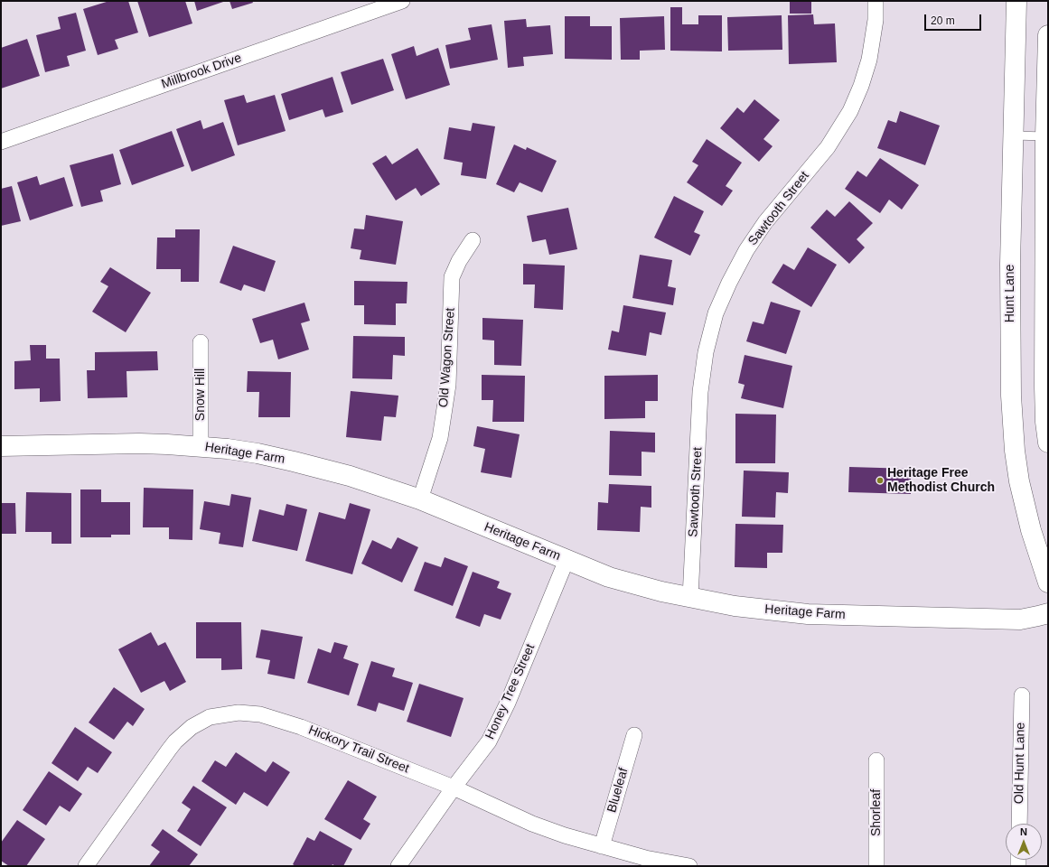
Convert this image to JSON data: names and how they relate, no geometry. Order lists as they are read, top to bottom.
{
  "streets": {
    "street": [
      "Millbrook Drive",
      "Sawtooth Street",
      "Hunt Lane",
      "Old Wagon Street",
      "Snow Hill",
      "Heritage Farm",
      "Honey Tree Street",
      "Hickory Trail Street",
      "Old Hunt Lane",
      "Blueleaf",
      "Shorleaf"
    ]
  },
  "crossings": [
    ["Sawtooth Street", "Heritage Farm"],
    ["Old Wagon Street", "Heritage Farm"],
    ["Snow Hill", "Heritage Farm"],
    ["Heritage Farm", "Honey Tree Street"],
    ["Honey Tree Street", "Hickory Trail Street"],
    ["Hickory Trail Street", "Blueleaf"]
  ],
  "places": ["Heritage Free Methodist Church"],
  "scale_bar": "20 m",
  "north": "top"
}
